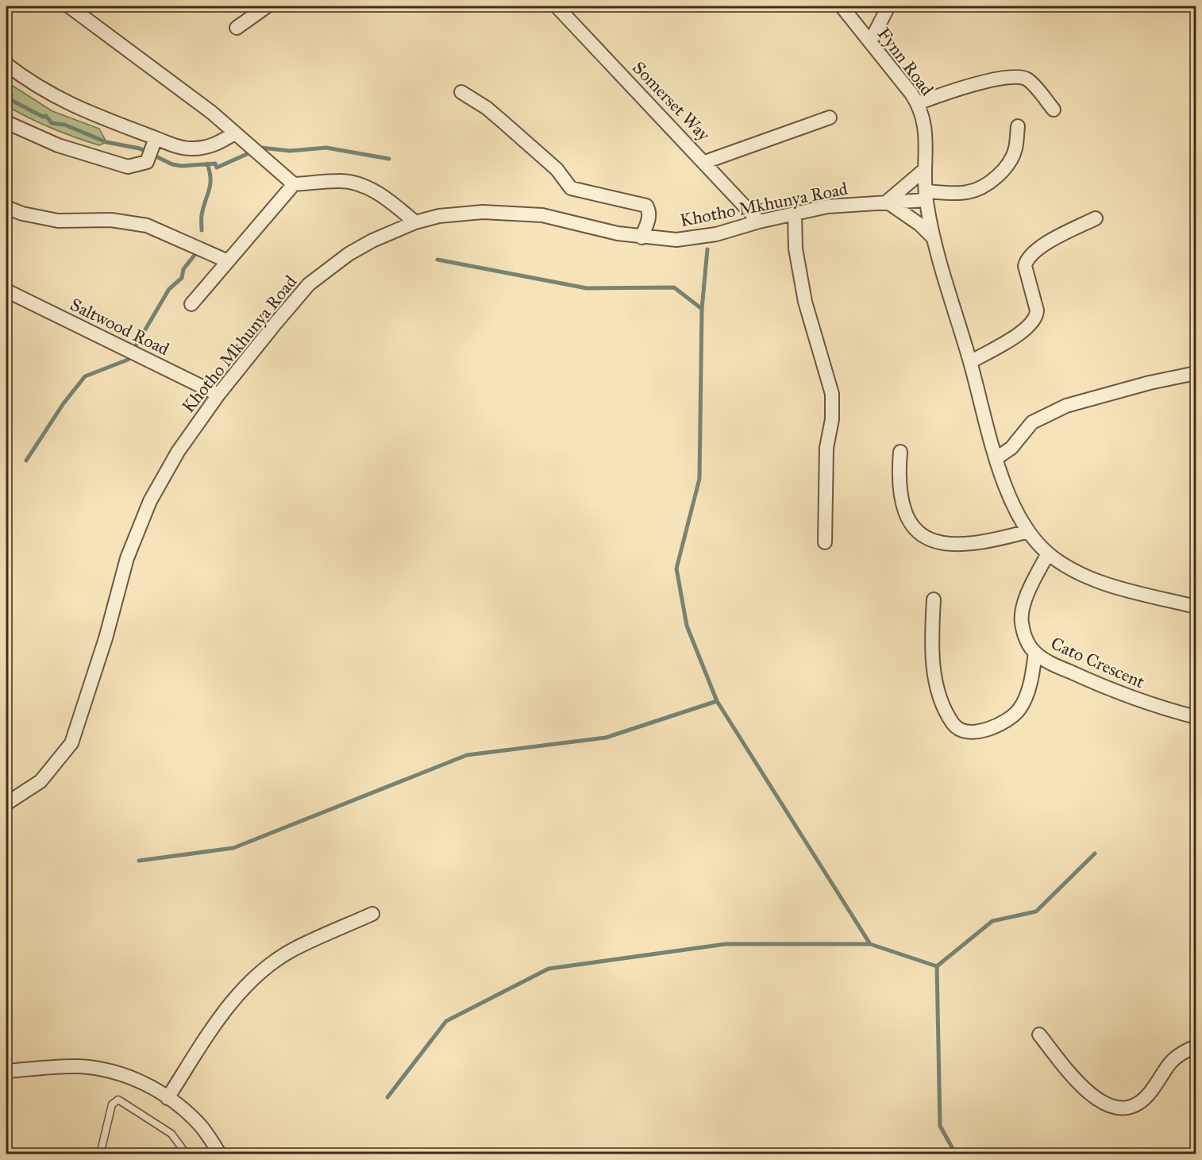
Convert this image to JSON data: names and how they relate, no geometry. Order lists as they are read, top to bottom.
{
  "streets": {
    "street": [
      "Fynn Road",
      "Somerset Way",
      "Khotho Mkhunya Road",
      "Saltwood Road",
      "Cato Crescent"
    ]
  },
  "crossings": [
    ["Fynn Road", "Khotho Mkhunya Road"],
    ["Somerset Way", "Khotho Mkhunya Road"],
    ["Khotho Mkhunya Road", "Saltwood Road"]
  ]
}
